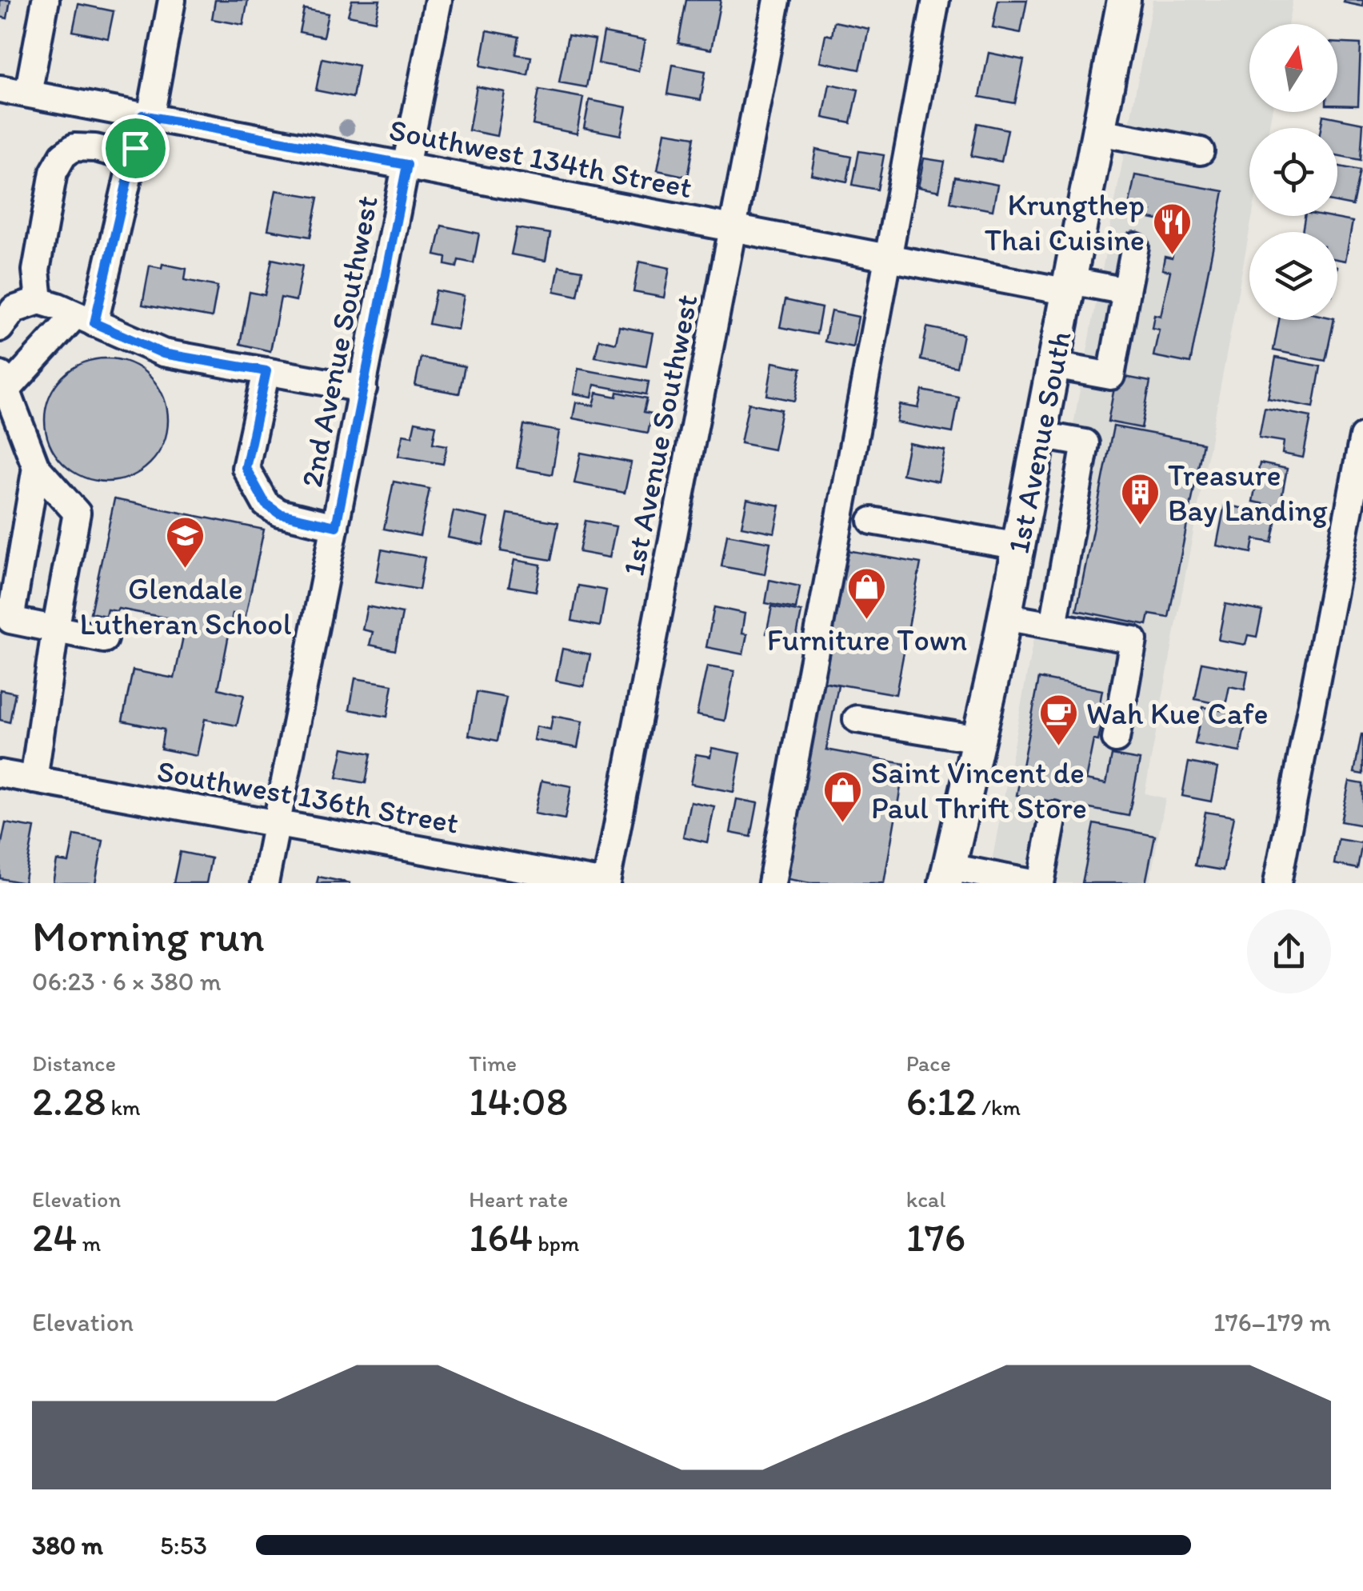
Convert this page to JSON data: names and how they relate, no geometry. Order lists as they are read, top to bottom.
{
  "streets": {
    "main road": ["1st Avenue South"],
    "street": [
      "Southwest 134th Street",
      "2nd Avenue Southwest",
      "1st Avenue Southwest",
      "Southwest 136th Street"
    ]
  },
  "crossings": [
    ["Southwest 134th Street", "2nd Avenue Southwest"],
    ["Southwest 134th Street", "1st Avenue Southwest"],
    ["Southwest 134th Street", "1st Avenue South"],
    ["2nd Avenue Southwest", "Southwest 136th Street"],
    ["1st Avenue Southwest", "Southwest 136th Street"]
  ],
  "places": {
    "restaurant": ["Krungthep Thai Cuisine"],
    "building": ["Treasure Bay Landing"],
    "school or university": ["Glendale Lutheran School"],
    "shop": ["Furniture Town", "Saint Vincent de Paul Thrift Store"],
    "cafe": ["Wah Kue Cafe"]
  },
  "north": "top",
  "page": {
    "heading": ["Morning run", "06:23 · 6 × 380 m"],
    "stats": [
      ["Distance", "2.28 km"],
      ["Time", "14:08"],
      ["Pace", "6:12 /km"],
      ["Elevation", "24 m"],
      ["Heart rate", "164 bpm"],
      ["kcal", "176"]
    ],
    "chart": ["Elevation", "176–179 m"],
    "list": [
      {
        "name": "380 m",
        "note": "5:53"
      }
    ]
  }
}
